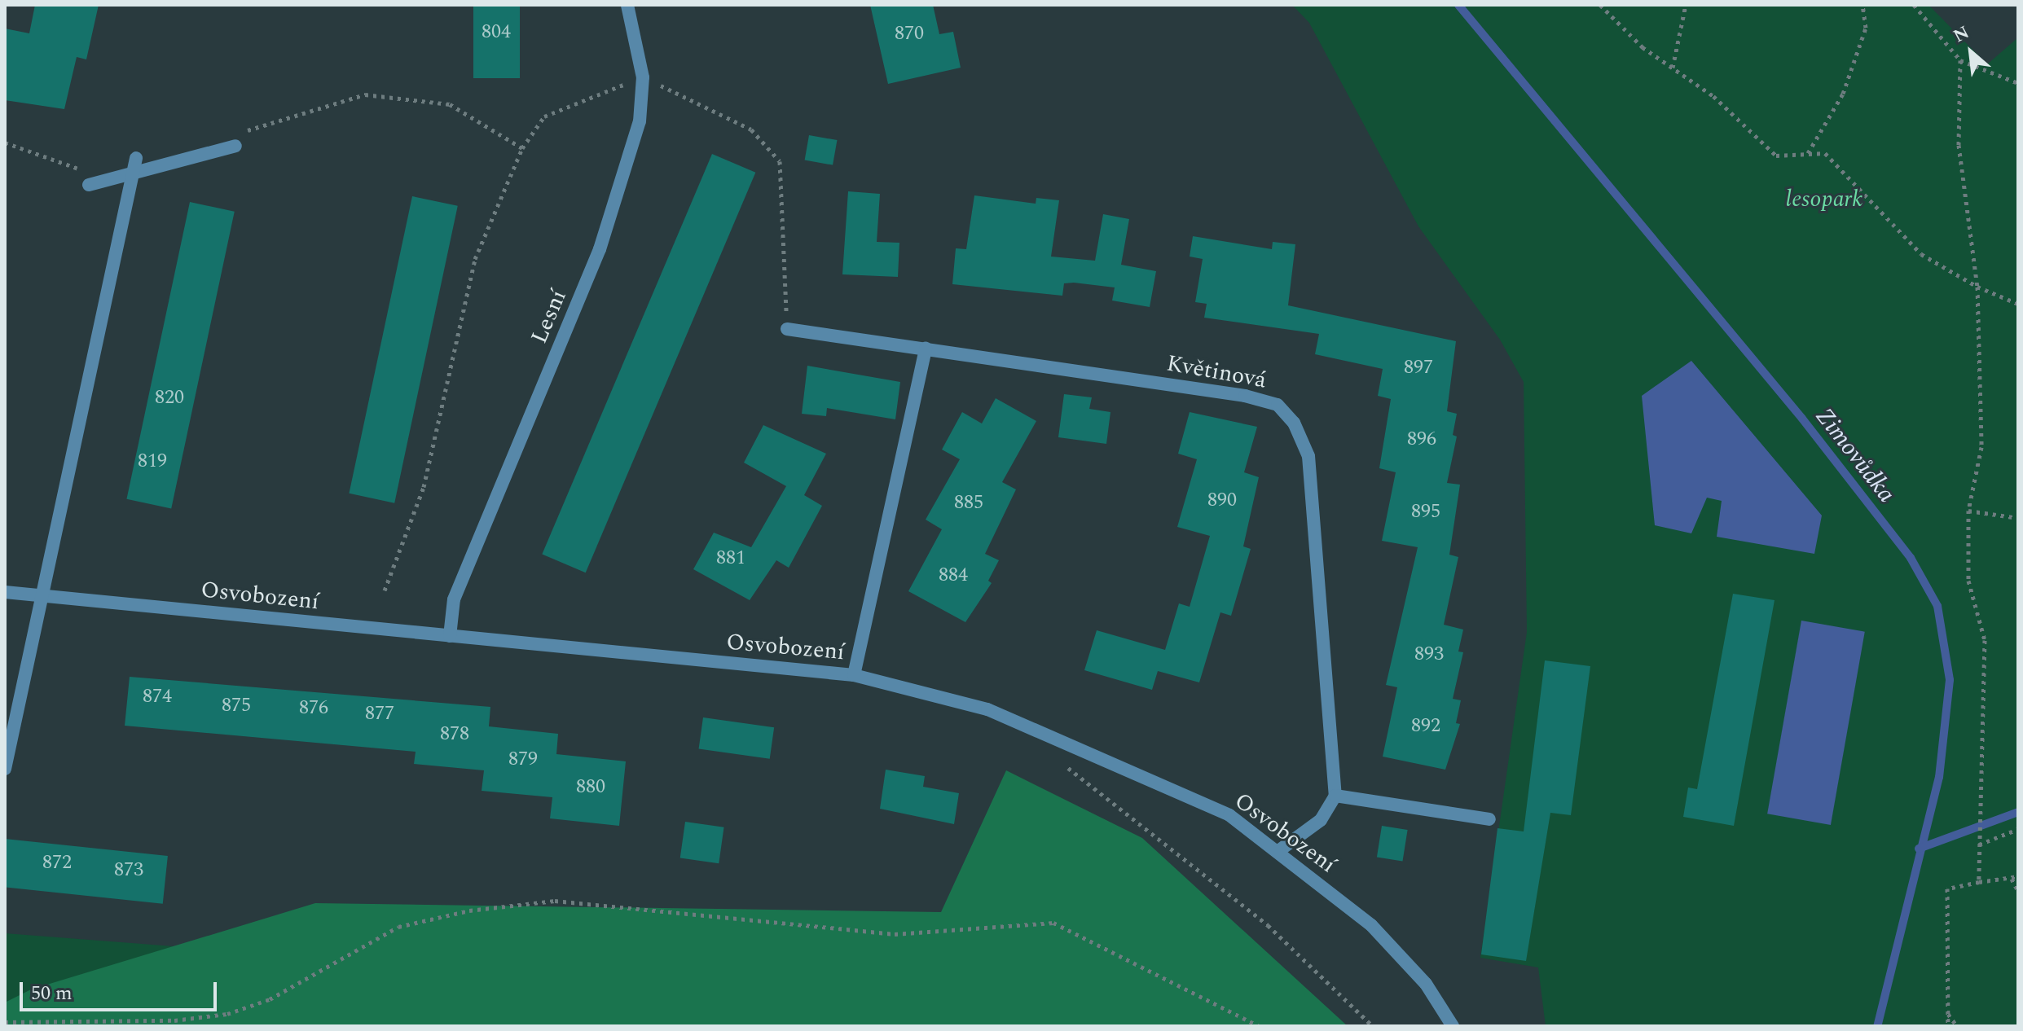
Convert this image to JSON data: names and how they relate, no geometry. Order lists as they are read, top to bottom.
{
  "streets": {
    "street": ["Lesní", "Květinová", "Osvobození"]
  },
  "crossings": [
    ["Lesní", "Osvobození"]
  ],
  "water": ["Zimovůdka"],
  "parks": ["lesopark"],
  "house_numbers": [
    "804",
    "870",
    "897",
    "820",
    "896",
    "819",
    "890",
    "885",
    "895",
    "881",
    "884",
    "893",
    "874",
    "875",
    "876",
    "877",
    "892",
    "878",
    "879",
    "880",
    "872",
    "873"
  ],
  "scale_bar": "50 m",
  "north": "top left"
}
